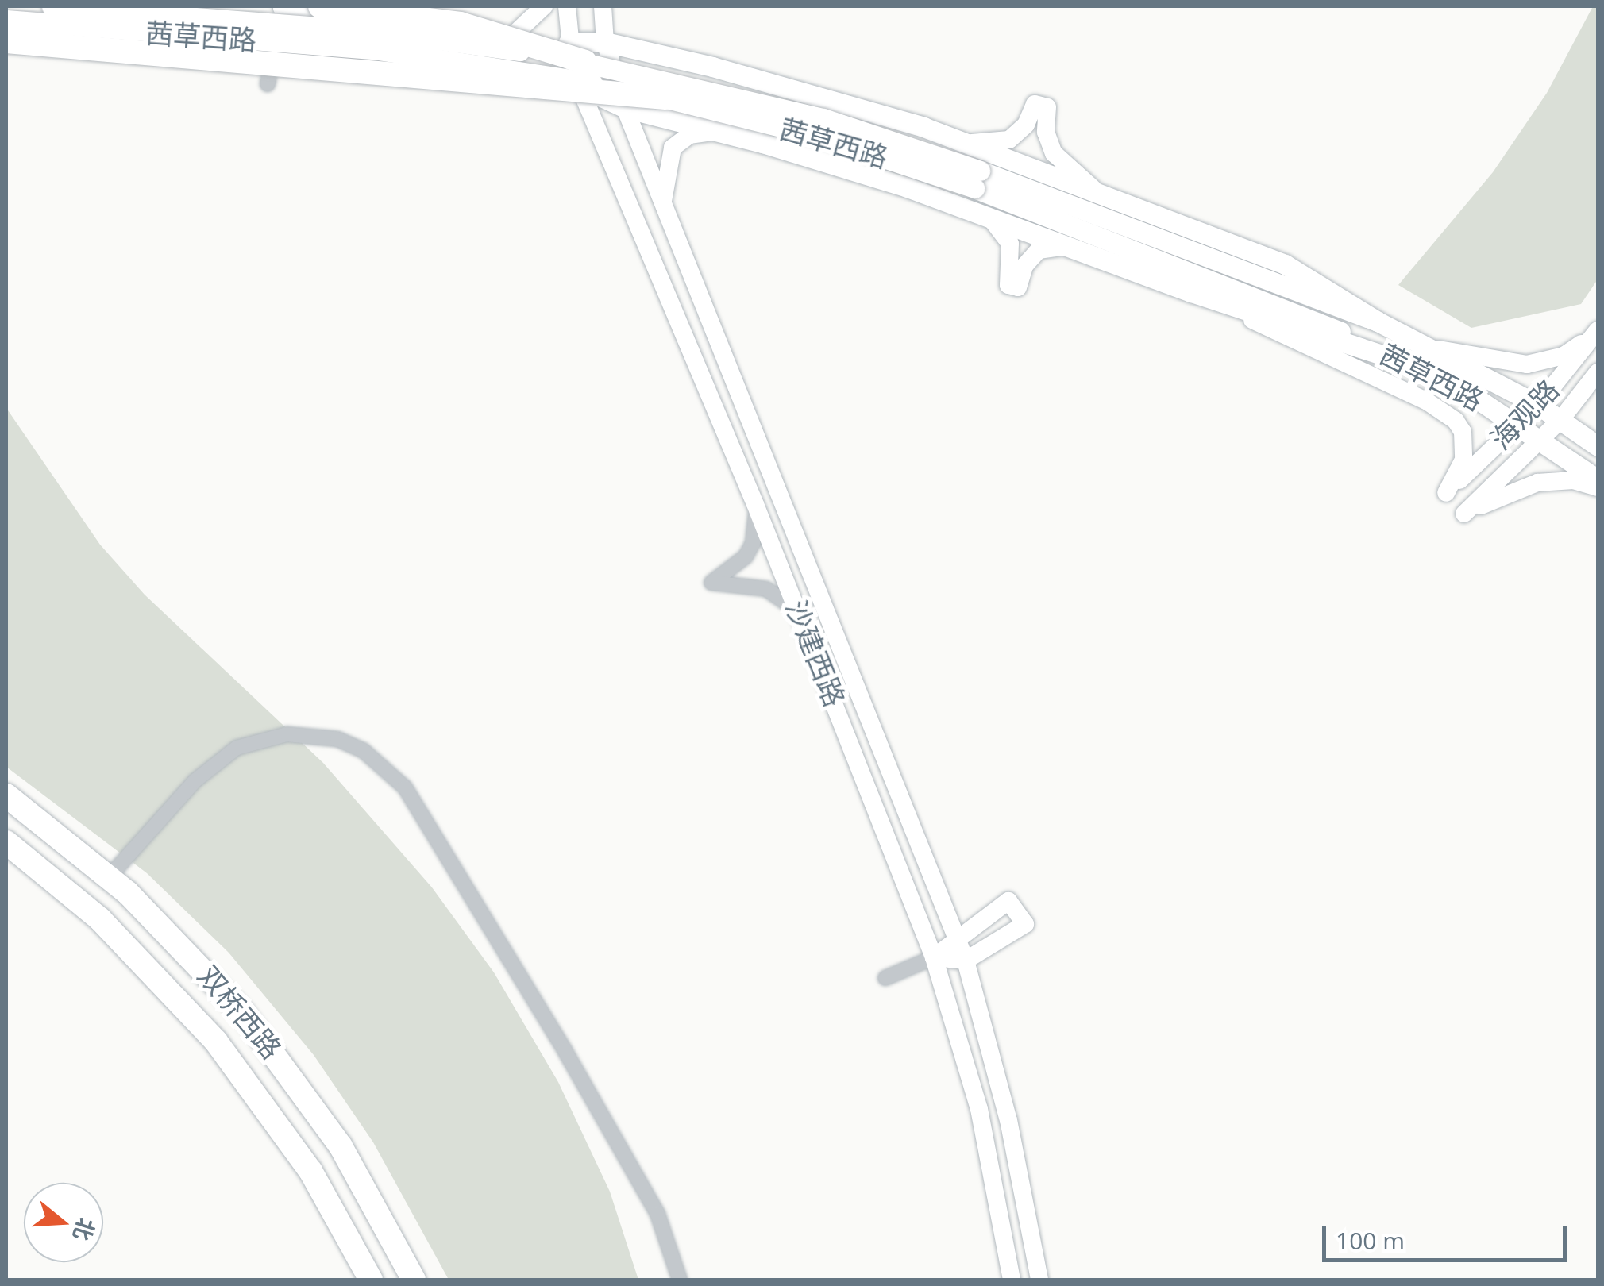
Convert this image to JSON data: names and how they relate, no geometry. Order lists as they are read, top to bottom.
{
  "streets": {
    "highway": ["双桥西路"],
    "main road": ["茜草西路", "海观路", "沙建西路"]
  },
  "crossings": [
    ["茜草西路", "海观路"]
  ],
  "scale_bar": "100 m",
  "north": "right"
}
